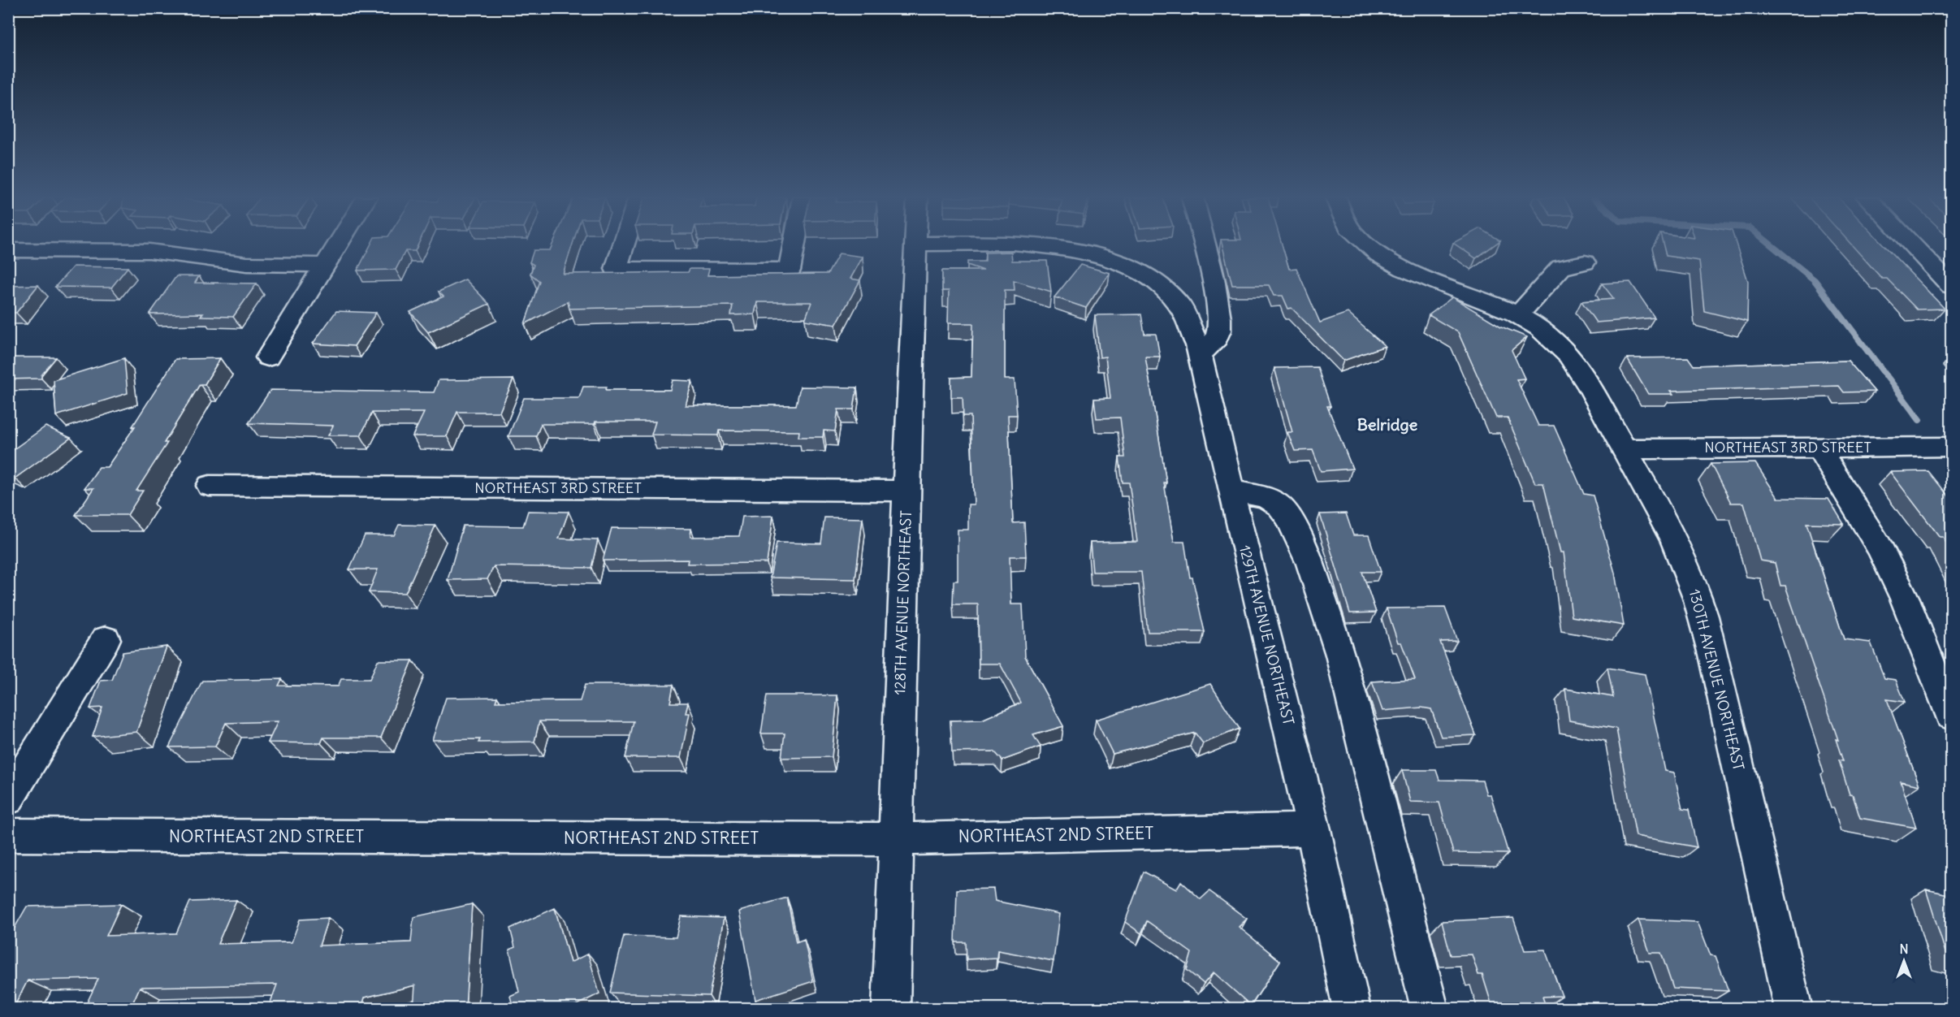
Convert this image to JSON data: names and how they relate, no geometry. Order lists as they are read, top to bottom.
{
  "streets": {
    "street": [
      "NORTHEAST 3RD STREET",
      "128TH AVENUE NORTHEAST",
      "129TH AVENUE NORTHEAST",
      "130TH AVENUE NORTHEAST",
      "NORTHEAST 2ND STREET"
    ]
  },
  "crossings": [
    ["NORTHEAST 3RD STREET", "128TH AVENUE NORTHEAST"],
    ["NORTHEAST 3RD STREET", "130TH AVENUE NORTHEAST"],
    ["128TH AVENUE NORTHEAST", "NORTHEAST 2ND STREET"],
    ["129TH AVENUE NORTHEAST", "NORTHEAST 2ND STREET"]
  ],
  "districts": ["Belridge"],
  "north": "top"
}
